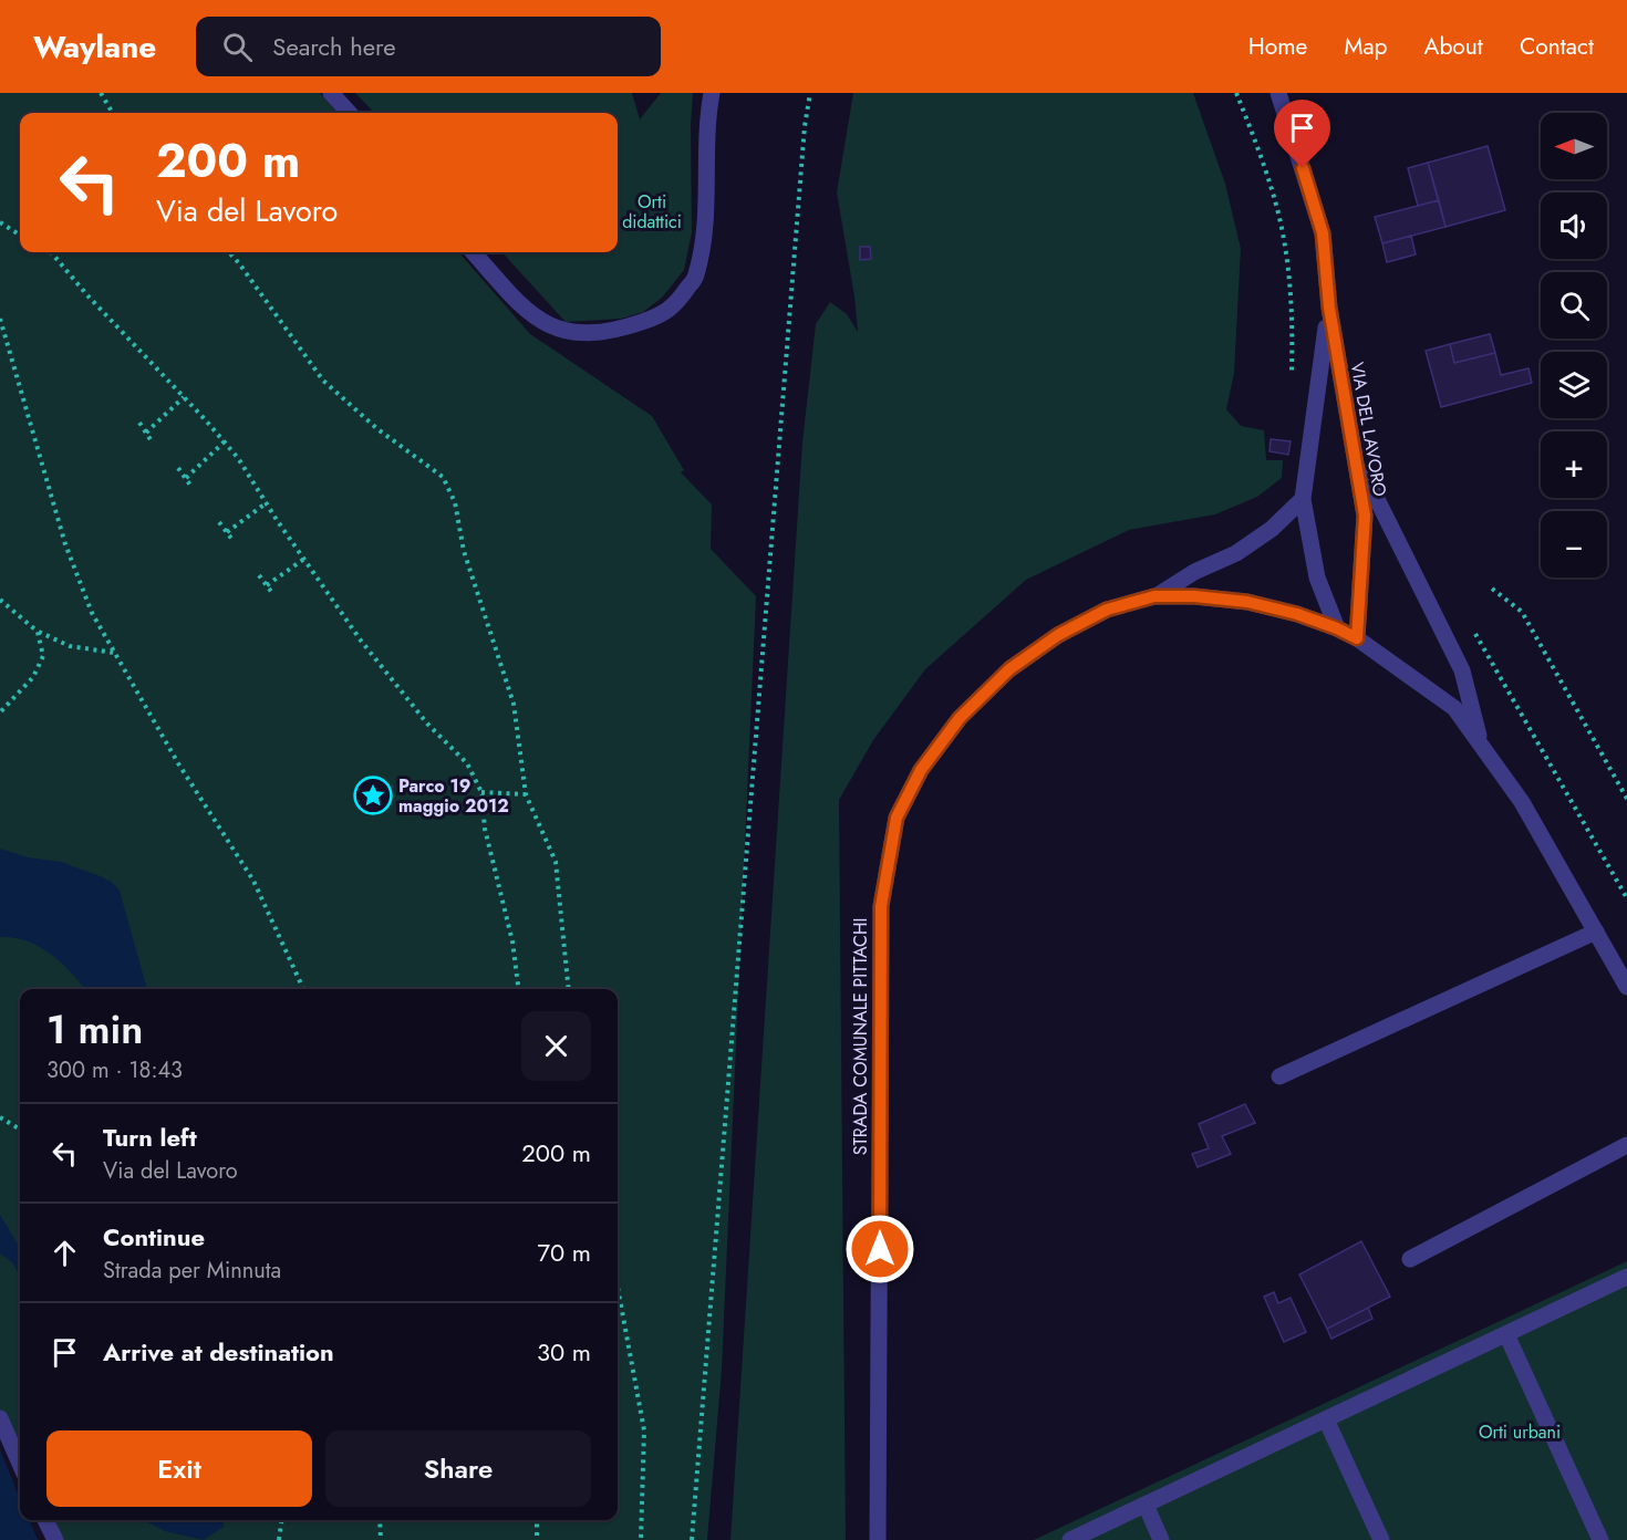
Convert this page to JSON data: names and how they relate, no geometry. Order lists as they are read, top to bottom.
{
  "streets": {
    "street": ["VIA DEL LAVORO", "STRADA COMUNALE PITTACHI"]
  },
  "crossings": [
    ["VIA DEL LAVORO", "STRADA COMUNALE PITTACHI"]
  ],
  "parks": ["Orti didattici", "Orti urbani"],
  "places": {
    "place": ["Parco 19 maggio 2012"]
  },
  "north": "left",
  "page": {
    "header": "Waylane",
    "search": "Search here",
    "nav": [
      "Home",
      "Map",
      "About",
      "Contact"
    ],
    "map_buttons": ["+", "−"],
    "turn": ["200 m", "Via del Lavoro"],
    "heading": ["1 min", "300 m · 18:43"],
    "list": [
      {
        "name": "Turn left",
        "note": "Via del Lavoro",
        "value": "200 m"
      },
      {
        "name": "Continue",
        "note": "Strada per Minnuta",
        "value": "70 m"
      },
      {
        "name": "Arrive at destination",
        "value": "30 m"
      }
    ],
    "buttons": ["Exit", "Share"]
  }
}
